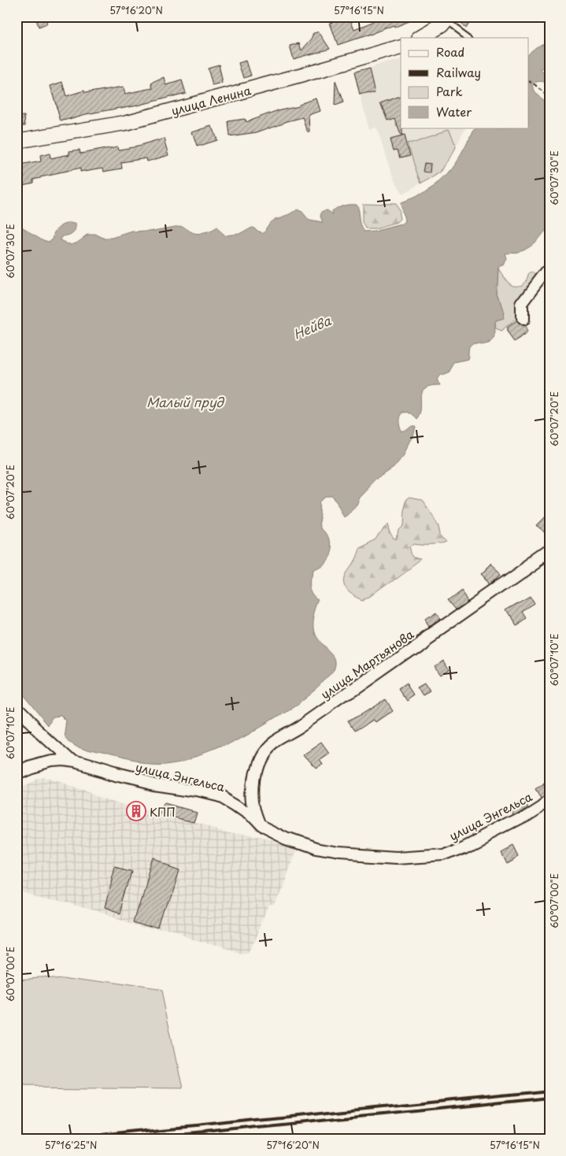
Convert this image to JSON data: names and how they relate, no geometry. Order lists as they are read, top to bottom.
{
  "streets": {
    "street": ["улица Ленина", "улица Мартьянова", "улица Энгельса"]
  },
  "crossings": [
    ["улица Мартьянова", "улица Энгельса"]
  ],
  "water": ["Нейва", "Малый пруд"],
  "places": {
    "building": ["КПП"]
  },
  "legend": [
    "Road",
    "Railway",
    "Park",
    "Water"
  ],
  "coordinates": [
    "57°16'20\"N",
    "57°16'15\"N",
    "60°07'30\"E",
    "60°07'20\"E",
    "60°07'10\"E",
    "60°07'00\"E",
    "57°16'25\"N"
  ]
}
